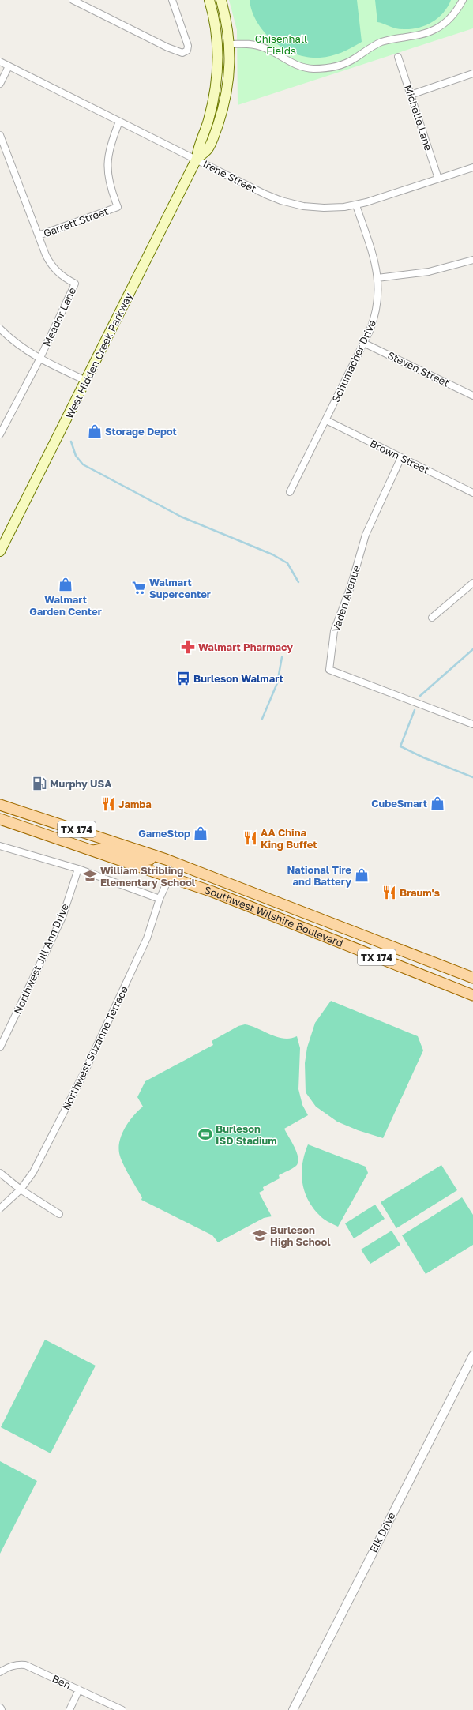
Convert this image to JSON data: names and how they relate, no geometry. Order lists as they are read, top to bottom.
{
  "streets": {
    "main road": ["West Hidden Creek Parkway", "TX 174", "Southwest Wilshire Boulevard"],
    "street": [
      "Michelle Lane",
      "Irene Street",
      "Garrett Street",
      "Meador Lane",
      "Schumacher Drive",
      "Steven Street",
      "Brown Street",
      "Vaden Avenue",
      "Northwest Jill Ann Drive",
      "Northwest Suzanne Terrace",
      "Elk Drive",
      "Ben"
    ]
  },
  "crossings": [
    ["Michelle Lane", "Irene Street"],
    ["Irene Street", "Garrett Street"],
    ["Irene Street", "West Hidden Creek Parkway"],
    ["Irene Street", "Schumacher Drive"],
    ["Garrett Street", "Meador Lane"],
    ["Schumacher Drive", "Steven Street"],
    ["Schumacher Drive", "Brown Street"],
    ["Brown Street", "Vaden Avenue"],
    ["Southwest Wilshire Boulevard", "Northwest Suzanne Terrace"]
  ],
  "parks": ["Chisenhall Fields"],
  "places": {
    "shop": [
      "Storage Depot",
      "Walmart Garden Center",
      "CubeSmart",
      "GameStop",
      "National Tire and Battery"
    ],
    "supermarket": ["Walmart Supercenter"],
    "pharmacy": ["Walmart Pharmacy"],
    "bus stop": ["Burleson Walmart"],
    "fuel station": ["Murphy USA"],
    "restaurant": ["Jamba", "AA China King Buffet", "Braum's"],
    "school or university": ["William Stribling Elementary School", "Burleson High School"],
    "sports": ["Burleson ISD Stadium"]
  }
}
